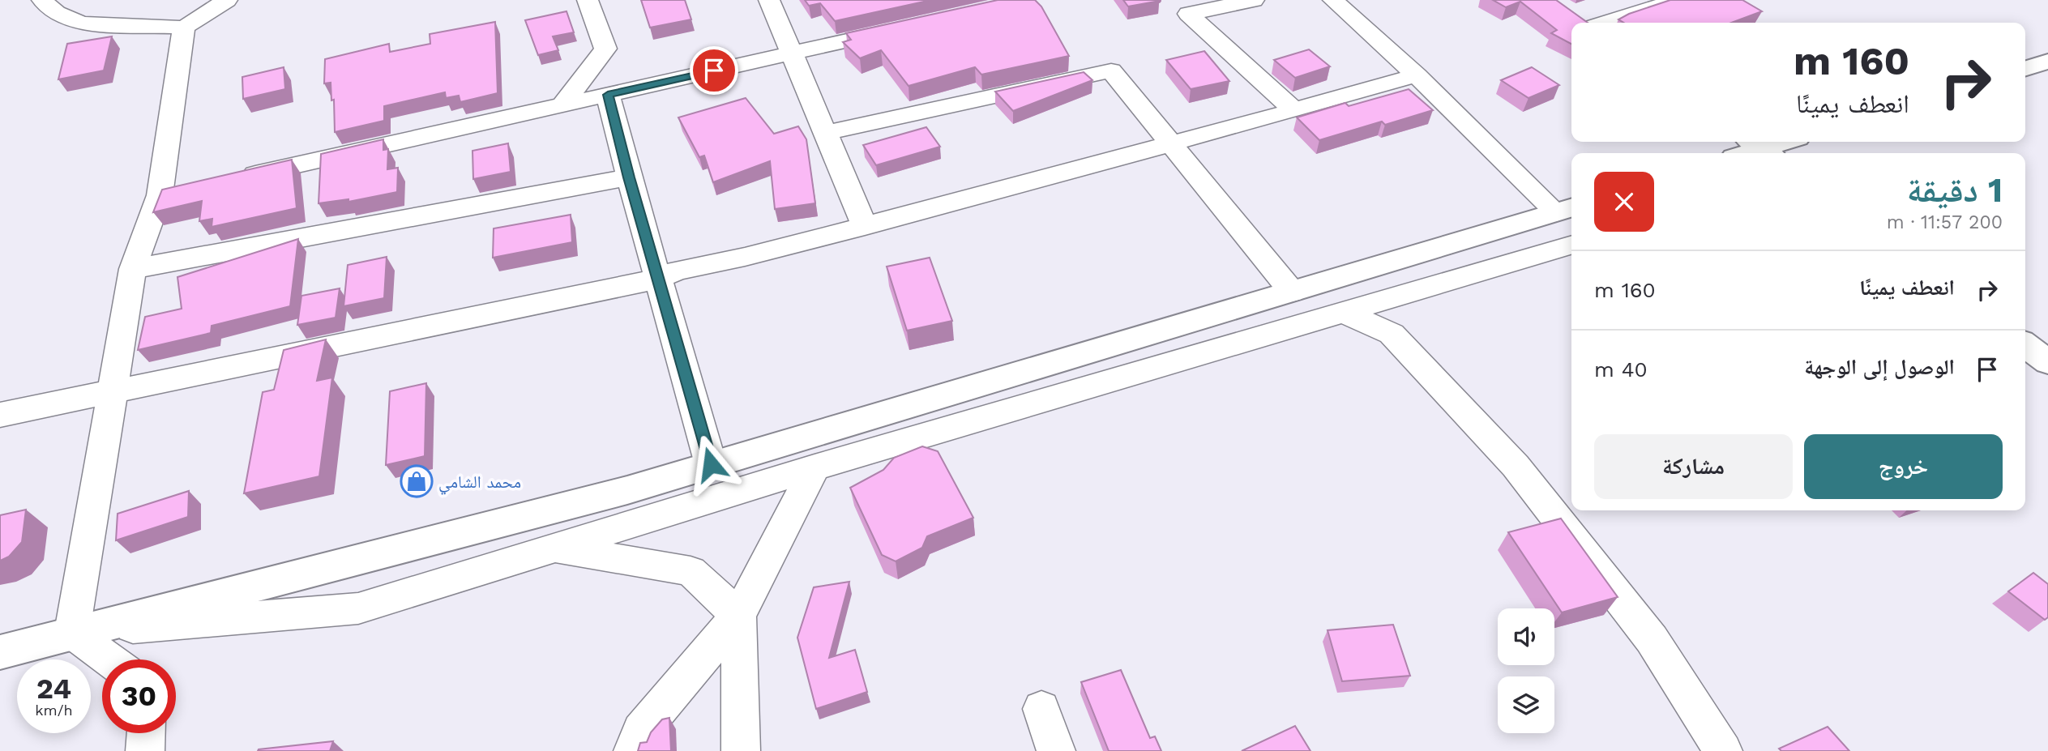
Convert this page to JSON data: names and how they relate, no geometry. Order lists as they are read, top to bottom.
{
  "places": {
    "shop": ["محمد الشامي"]
  },
  "page": {
    "turn": ["160 m", "انعطف يمينًا"],
    "heading": ["1 دقيقة", "200 m · 11:57"],
    "list": [
      {
        "name": "انعطف يمينًا",
        "value": "160 m"
      },
      {
        "name": "الوصول إلى الوجهة",
        "value": "40 m"
      }
    ],
    "buttons": ["خروج", "مشاركة"],
    "speed": "24 km/h",
    "limit": "30"
  }
}
